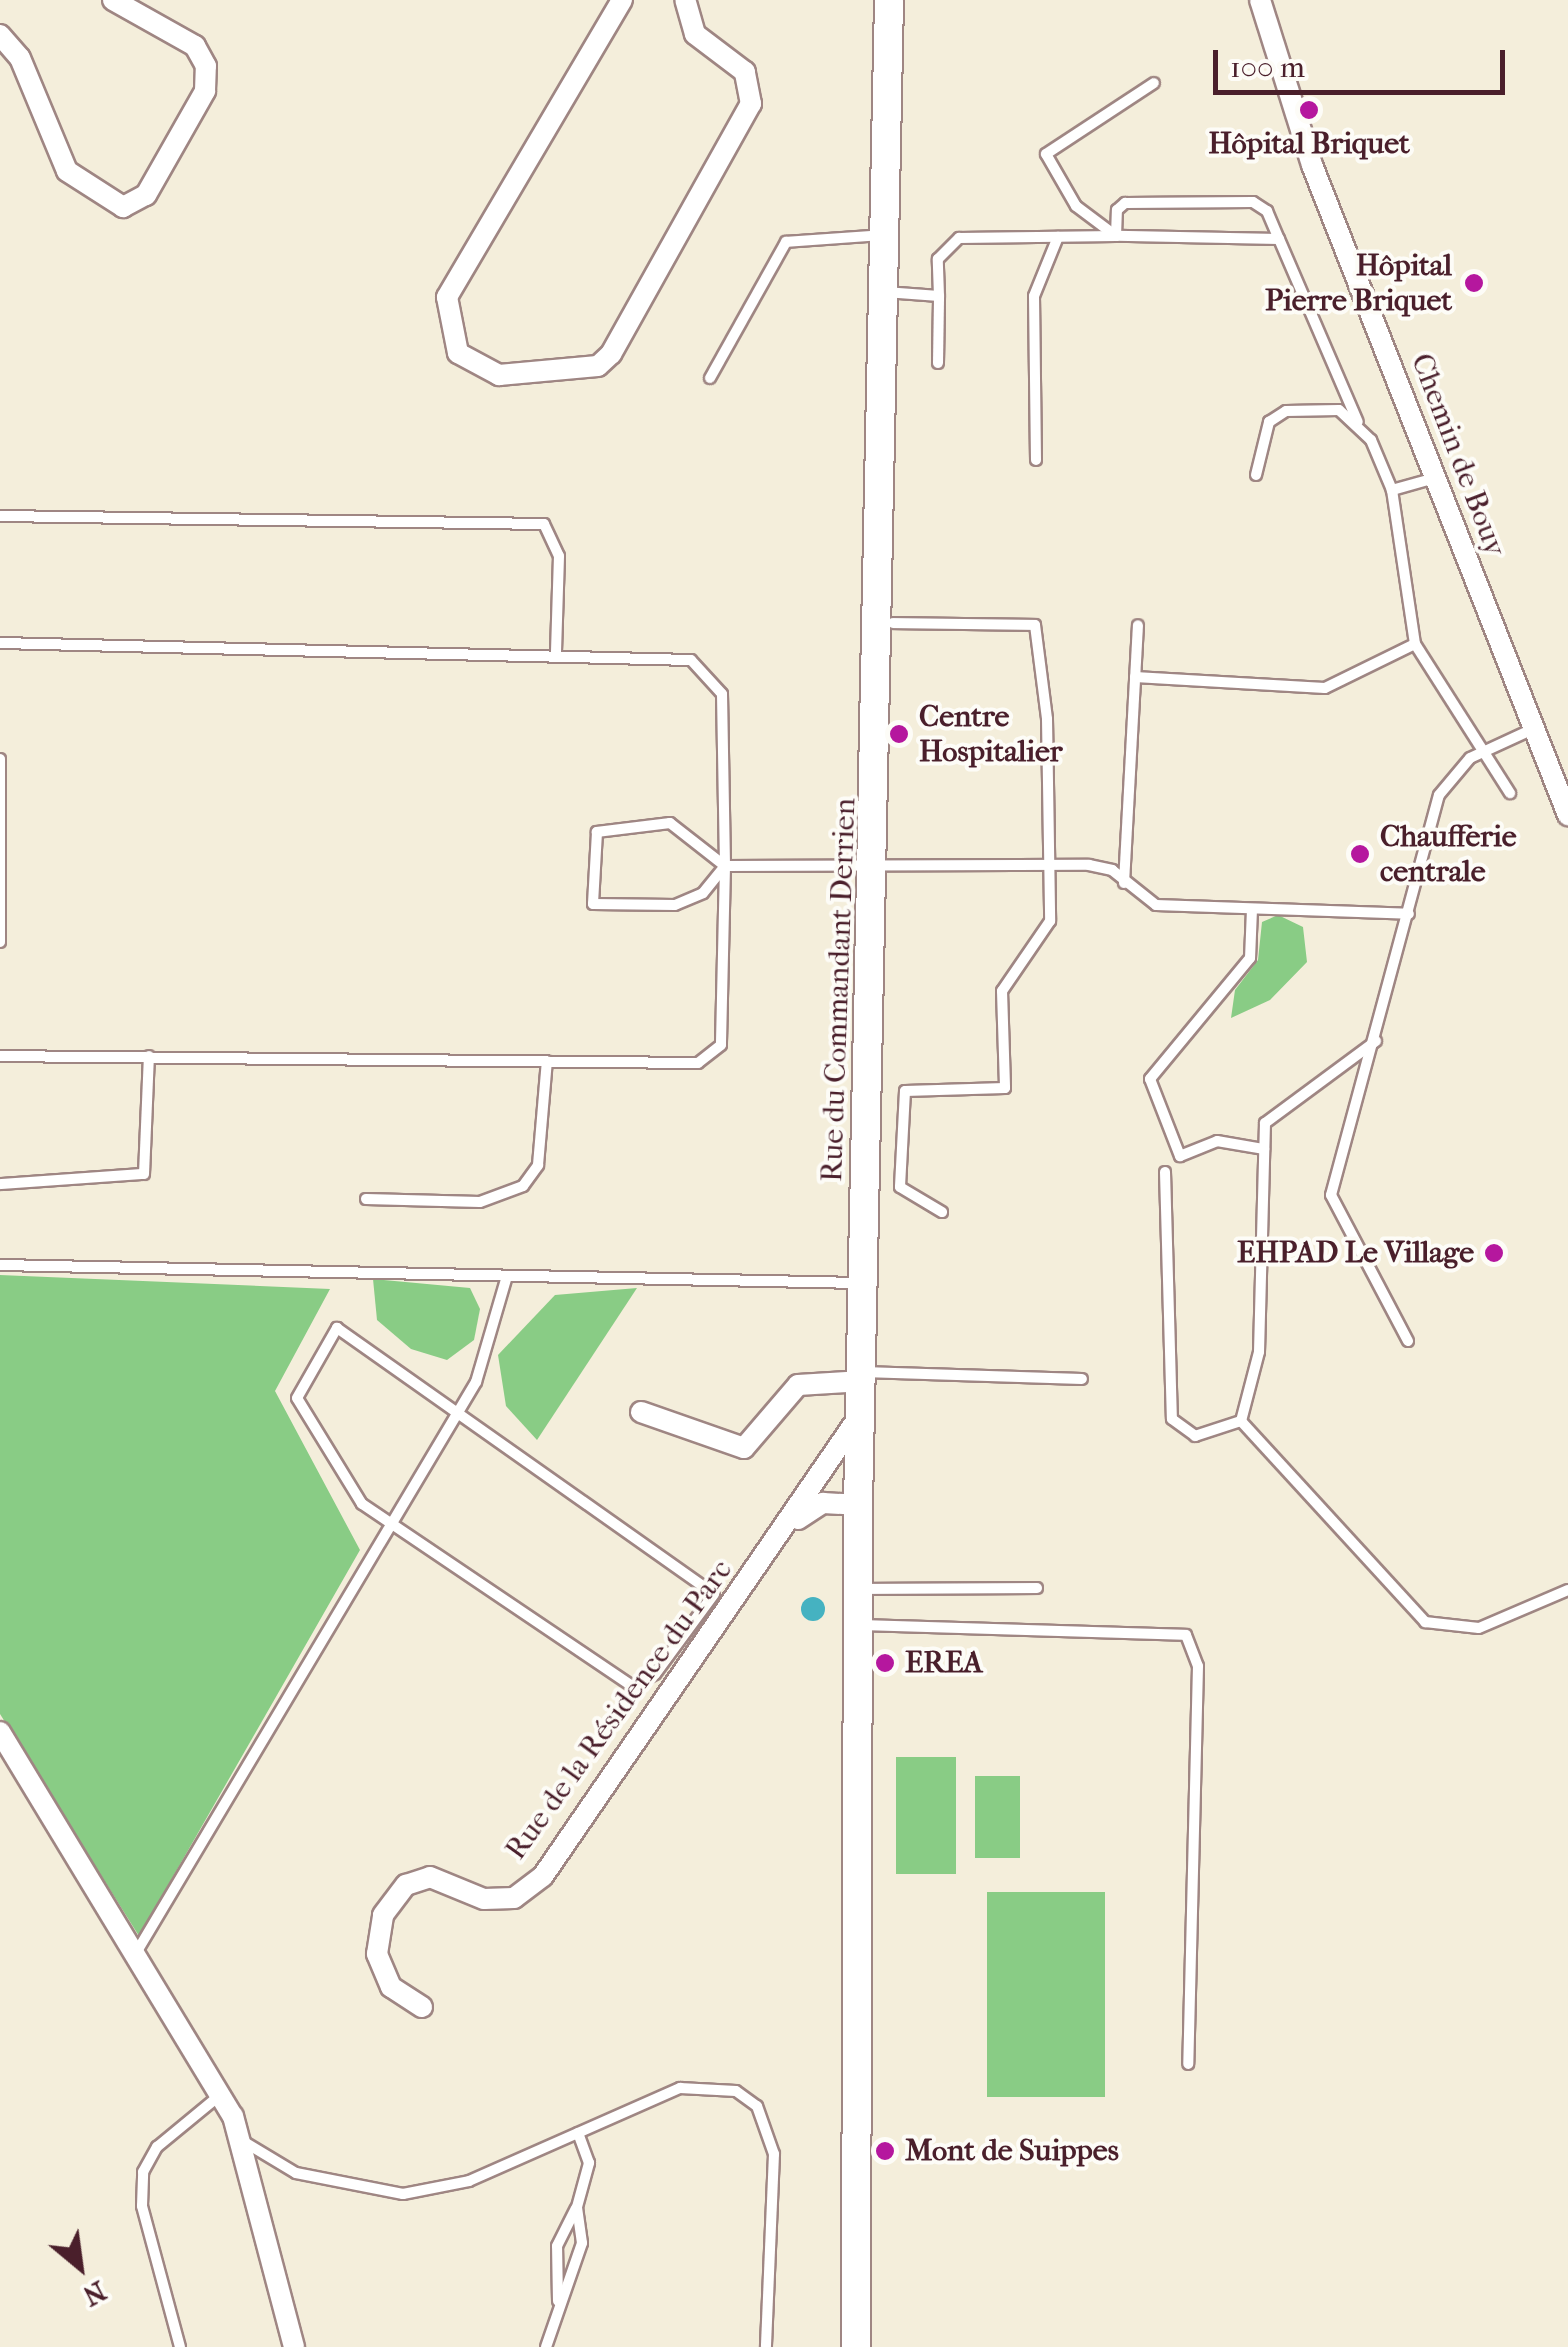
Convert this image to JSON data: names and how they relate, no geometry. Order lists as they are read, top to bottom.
{
  "streets": {
    "main road": ["Rue du Commandant Derrien"],
    "street": ["Chemin de Bouy", "Rue de la Résidence du Parc"]
  },
  "crossings": [
    ["Rue du Commandant Derrien", "Rue de la Résidence du Parc"]
  ],
  "places": [
    "Hôpital Briquet",
    "Hôpital Pierre Briquet",
    "Centre Hospitalier",
    "Chaufferie centrale",
    "EHPAD Le Village",
    "EREA",
    "Mont de Suippes"
  ],
  "scale_bar": "100 m",
  "north": "bottom right"
}
